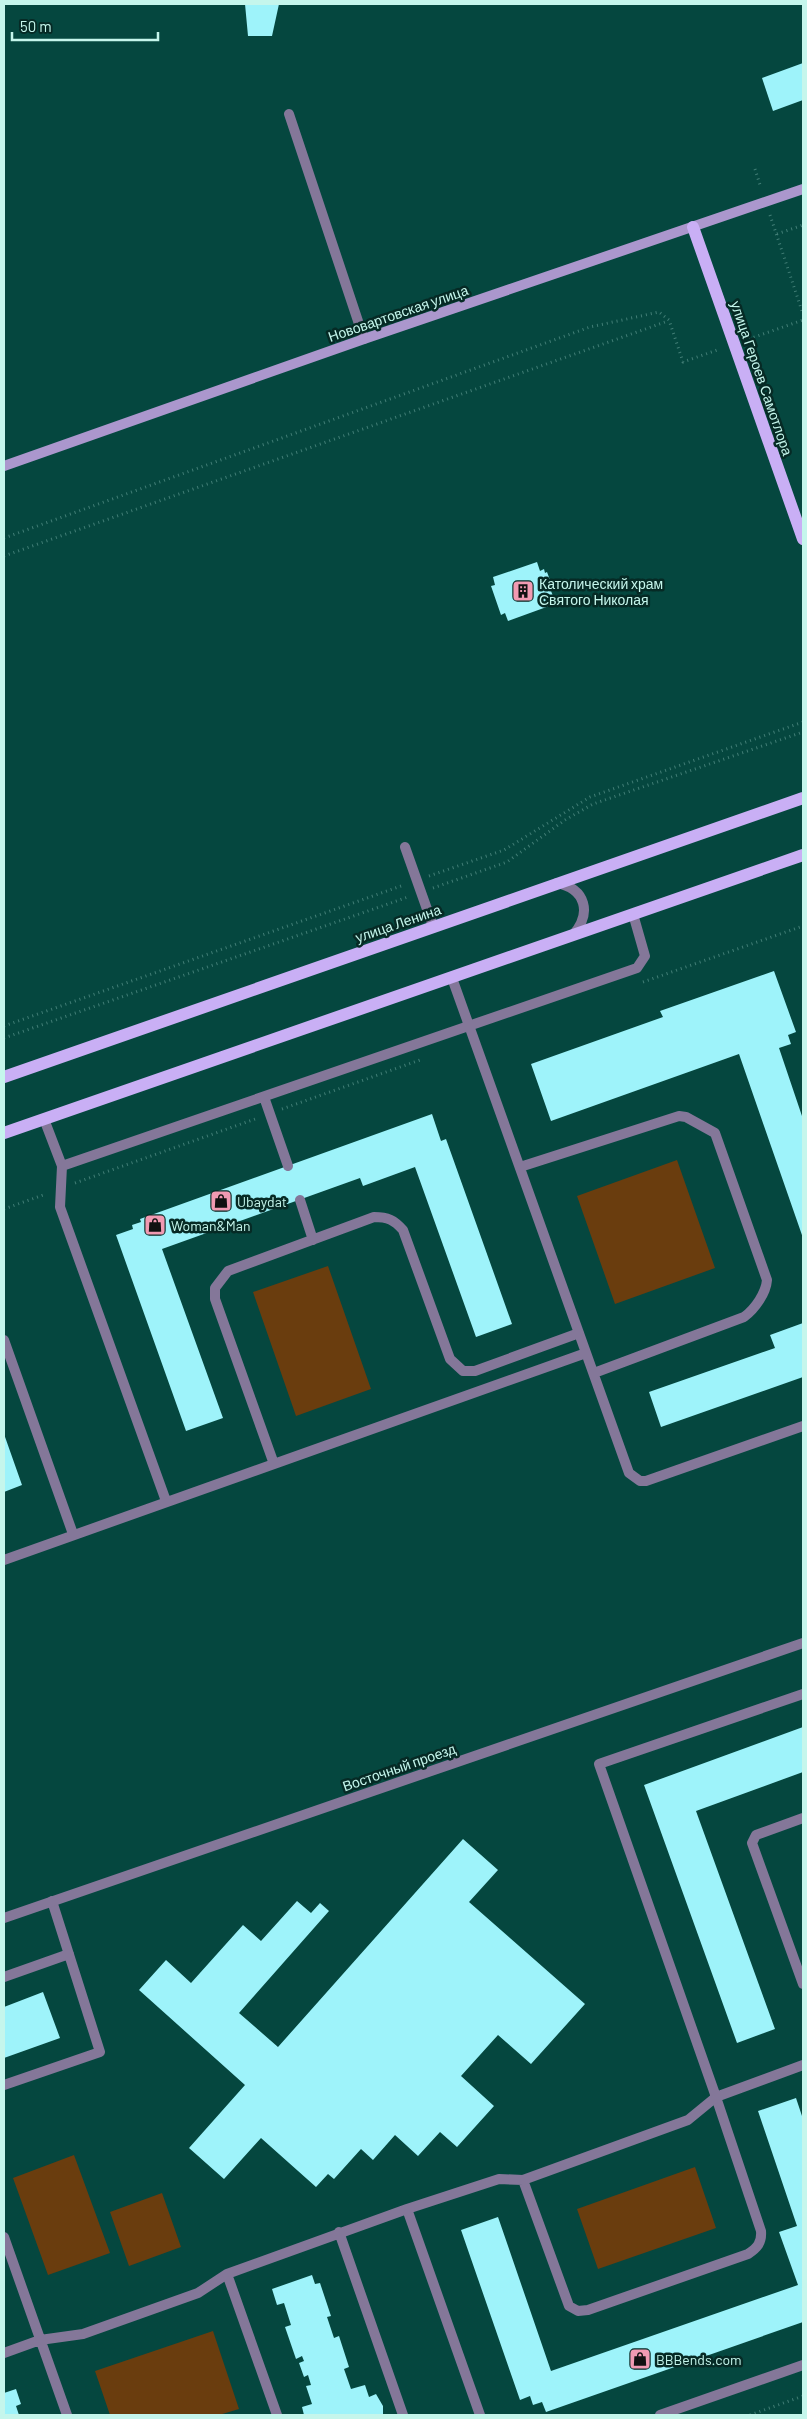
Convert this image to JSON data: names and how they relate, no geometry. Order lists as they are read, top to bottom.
{
  "streets": {
    "main road": ["Нововартовская улица", "улица Героев Самотлора", "улица Ленина"],
    "street": ["Восточный проезд"]
  },
  "crossings": [
    ["Нововартовская улица", "улица Героев Самотлора"]
  ],
  "places": {
    "building": ["Католический храм Святого Николая"],
    "shop": ["Ubaydat", "Woman&Man", "BBBends.com"]
  },
  "scale_bar": "50 m"
}
